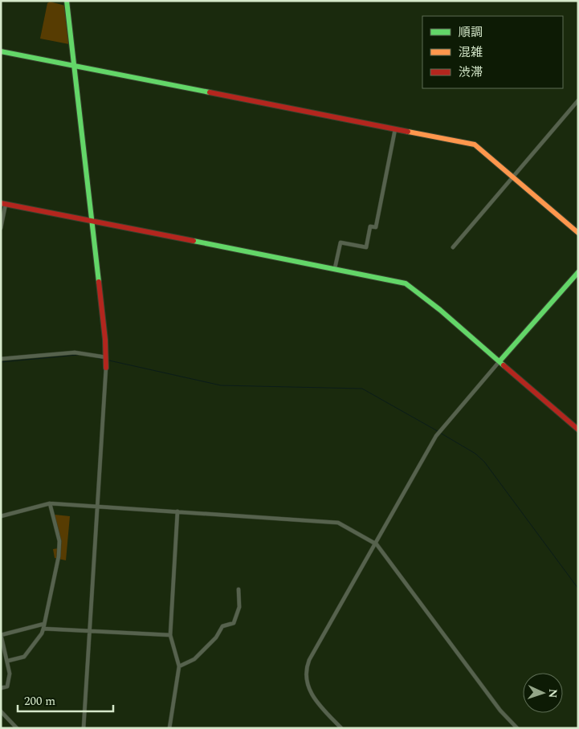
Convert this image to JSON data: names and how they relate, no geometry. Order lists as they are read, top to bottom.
{
  "legend": ["順調", "混雑", "渋滞"],
  "scale_bar": "200 m",
  "north": "right"
}
